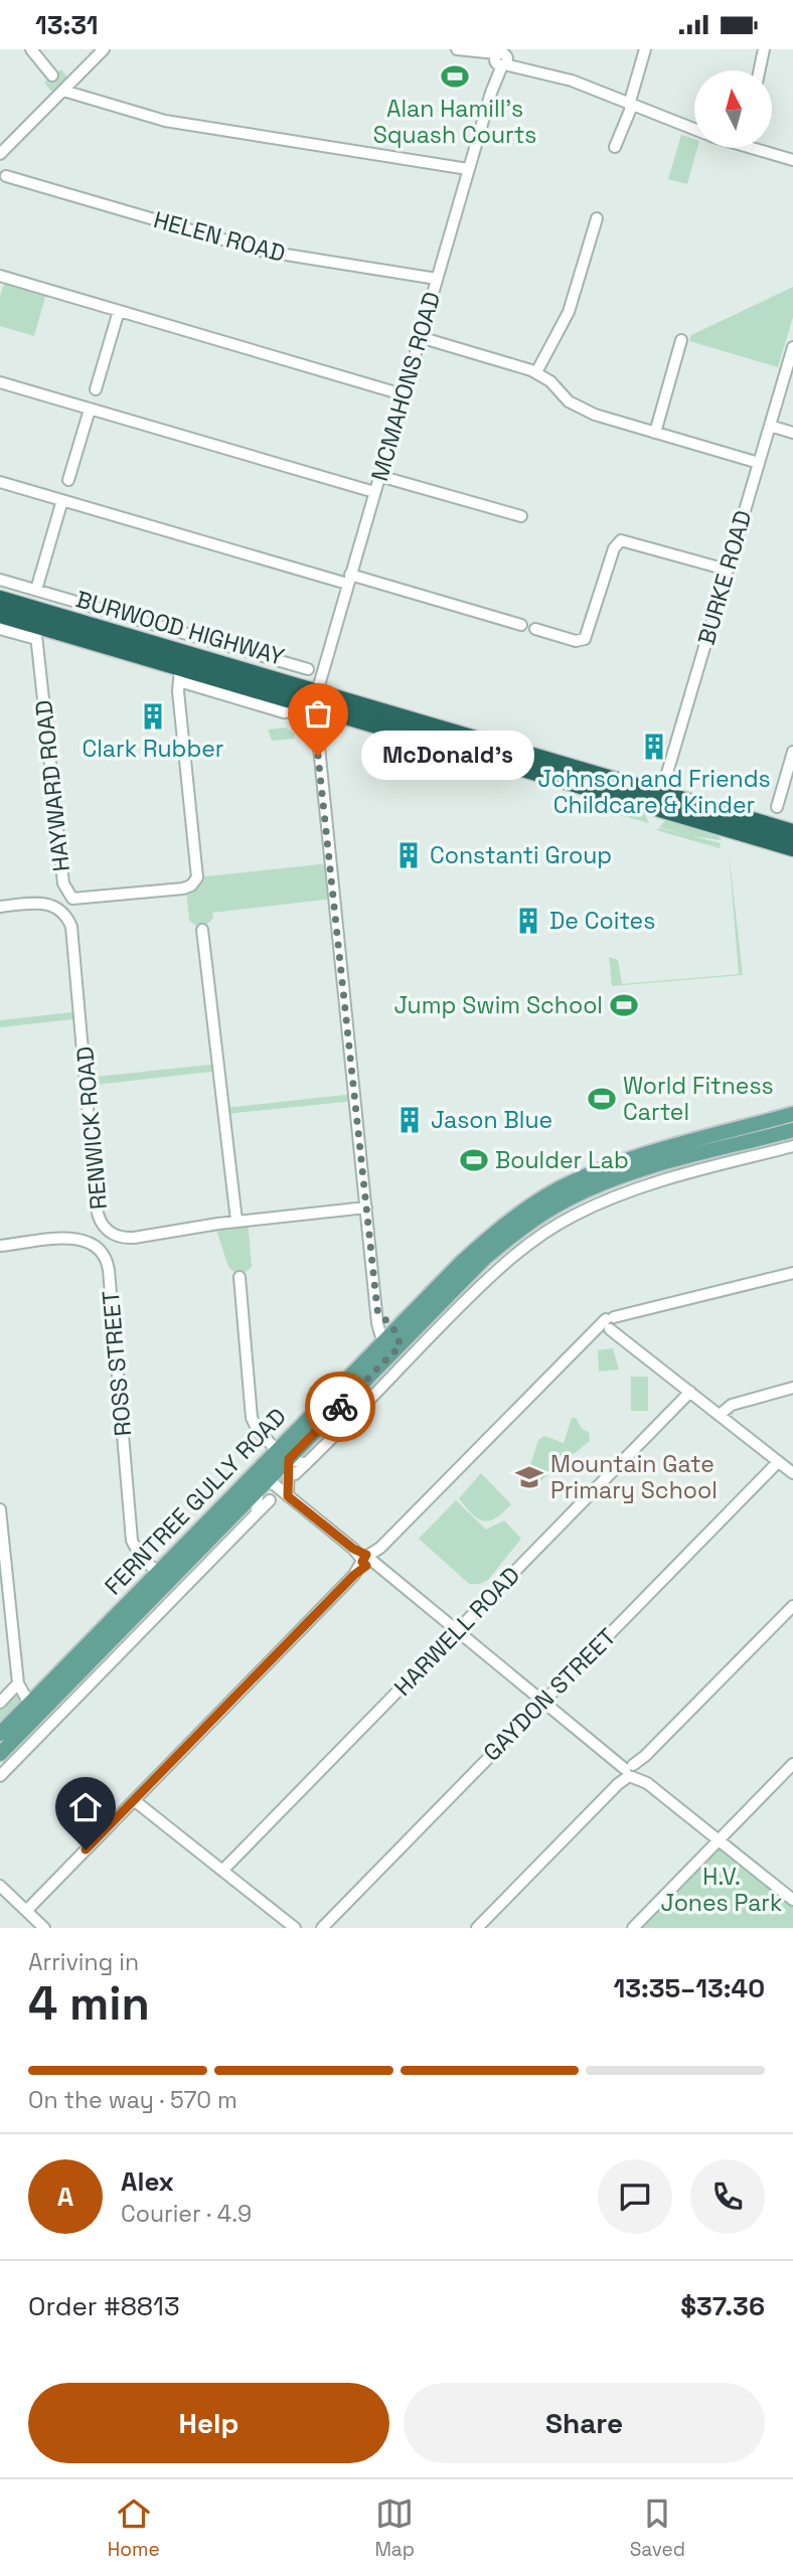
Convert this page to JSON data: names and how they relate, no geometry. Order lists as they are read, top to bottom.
{
  "streets": {
    "highway": ["BURWOOD HIGHWAY"],
    "main road": ["FERNTREE GULLY ROAD"],
    "street": [
      "HELEN ROAD",
      "MCMAHONS ROAD",
      "BURKE ROAD",
      "HAYWARD ROAD",
      "RENWICK ROAD",
      "ROSS STREET",
      "HARWELL ROAD",
      "GAYDON STREET"
    ]
  },
  "crossings": [
    ["HELEN ROAD", "MCMAHONS ROAD"],
    ["MCMAHONS ROAD", "BURWOOD HIGHWAY"],
    ["BURKE ROAD", "BURWOOD HIGHWAY"],
    ["BURWOOD HIGHWAY", "HAYWARD ROAD"],
    ["ROSS STREET", "FERNTREE GULLY ROAD"]
  ],
  "parks": ["H.V. Jones Park"],
  "places": {
    "sports": [
      "Alan Hamill's Squash Courts",
      "Jump Swim School",
      "World Fitness Cartel",
      "Boulder Lab"
    ],
    "building": [
      "Clark Rubber",
      "Johnson and Friends Childcare & Kinder",
      "Constanti Group",
      "De Coites",
      "Jason Blue"
    ],
    "other": ["McDonald's"],
    "school or university": ["Mountain Gate Primary School"]
  },
  "north": "top",
  "page": {
    "status": "13:31",
    "bubble": "McDonald's",
    "heading": ["4 min", "Arriving in", "13:35–13:40"],
    "panel": [
      "Alex",
      "Courier · 4.9",
      "Order #8813",
      "$37.36"
    ],
    "bar": "On the way · 570 m",
    "round": "A",
    "buttons": ["Help", "Share"],
    "tabs": ["Home", "Map", "Saved"]
  }
}
